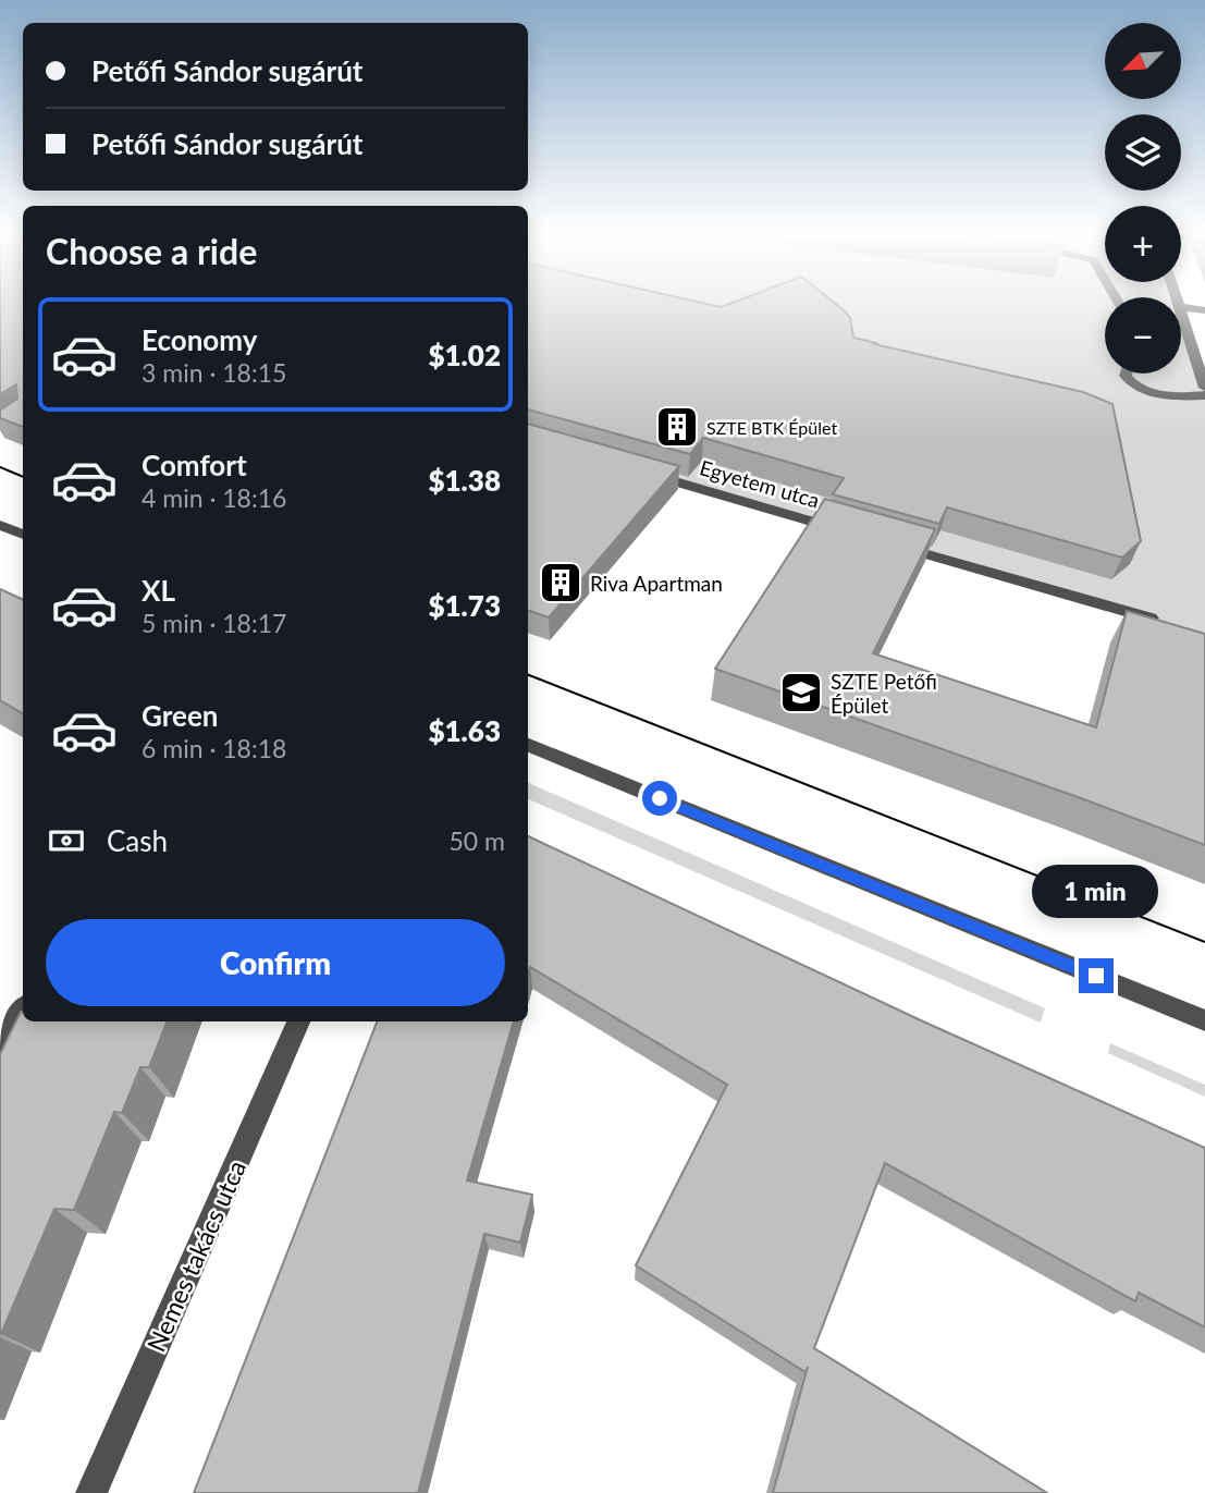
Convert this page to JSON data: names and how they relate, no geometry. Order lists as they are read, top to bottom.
{
  "streets": {
    "street": ["Egyetem utca", "Nemes takács utca"]
  },
  "places": {
    "building": ["SZTE BTK Épület", "Riva Apartman"],
    "school or university": ["SZTE Petőfi Épület"]
  },
  "north": "bottom left",
  "page": {
    "map_buttons": ["+", "−"],
    "banner": ["Petőfi Sándor sugárút", "Petőfi Sándor sugárút"],
    "heading": "Choose a ride",
    "list": [
      {
        "name": "Economy",
        "note": "3 min · 18:15",
        "value": "$1.02"
      },
      {
        "name": "Comfort",
        "note": "4 min · 18:16",
        "value": "$1.38"
      },
      {
        "name": "XL",
        "note": "5 min · 18:17",
        "value": "$1.73"
      },
      {
        "name": "Green",
        "note": "6 min · 18:18",
        "value": "$1.63"
      }
    ],
    "pay": ["Cash", "50 m"],
    "bubble": "1 min",
    "buttons": "Confirm"
  }
}
